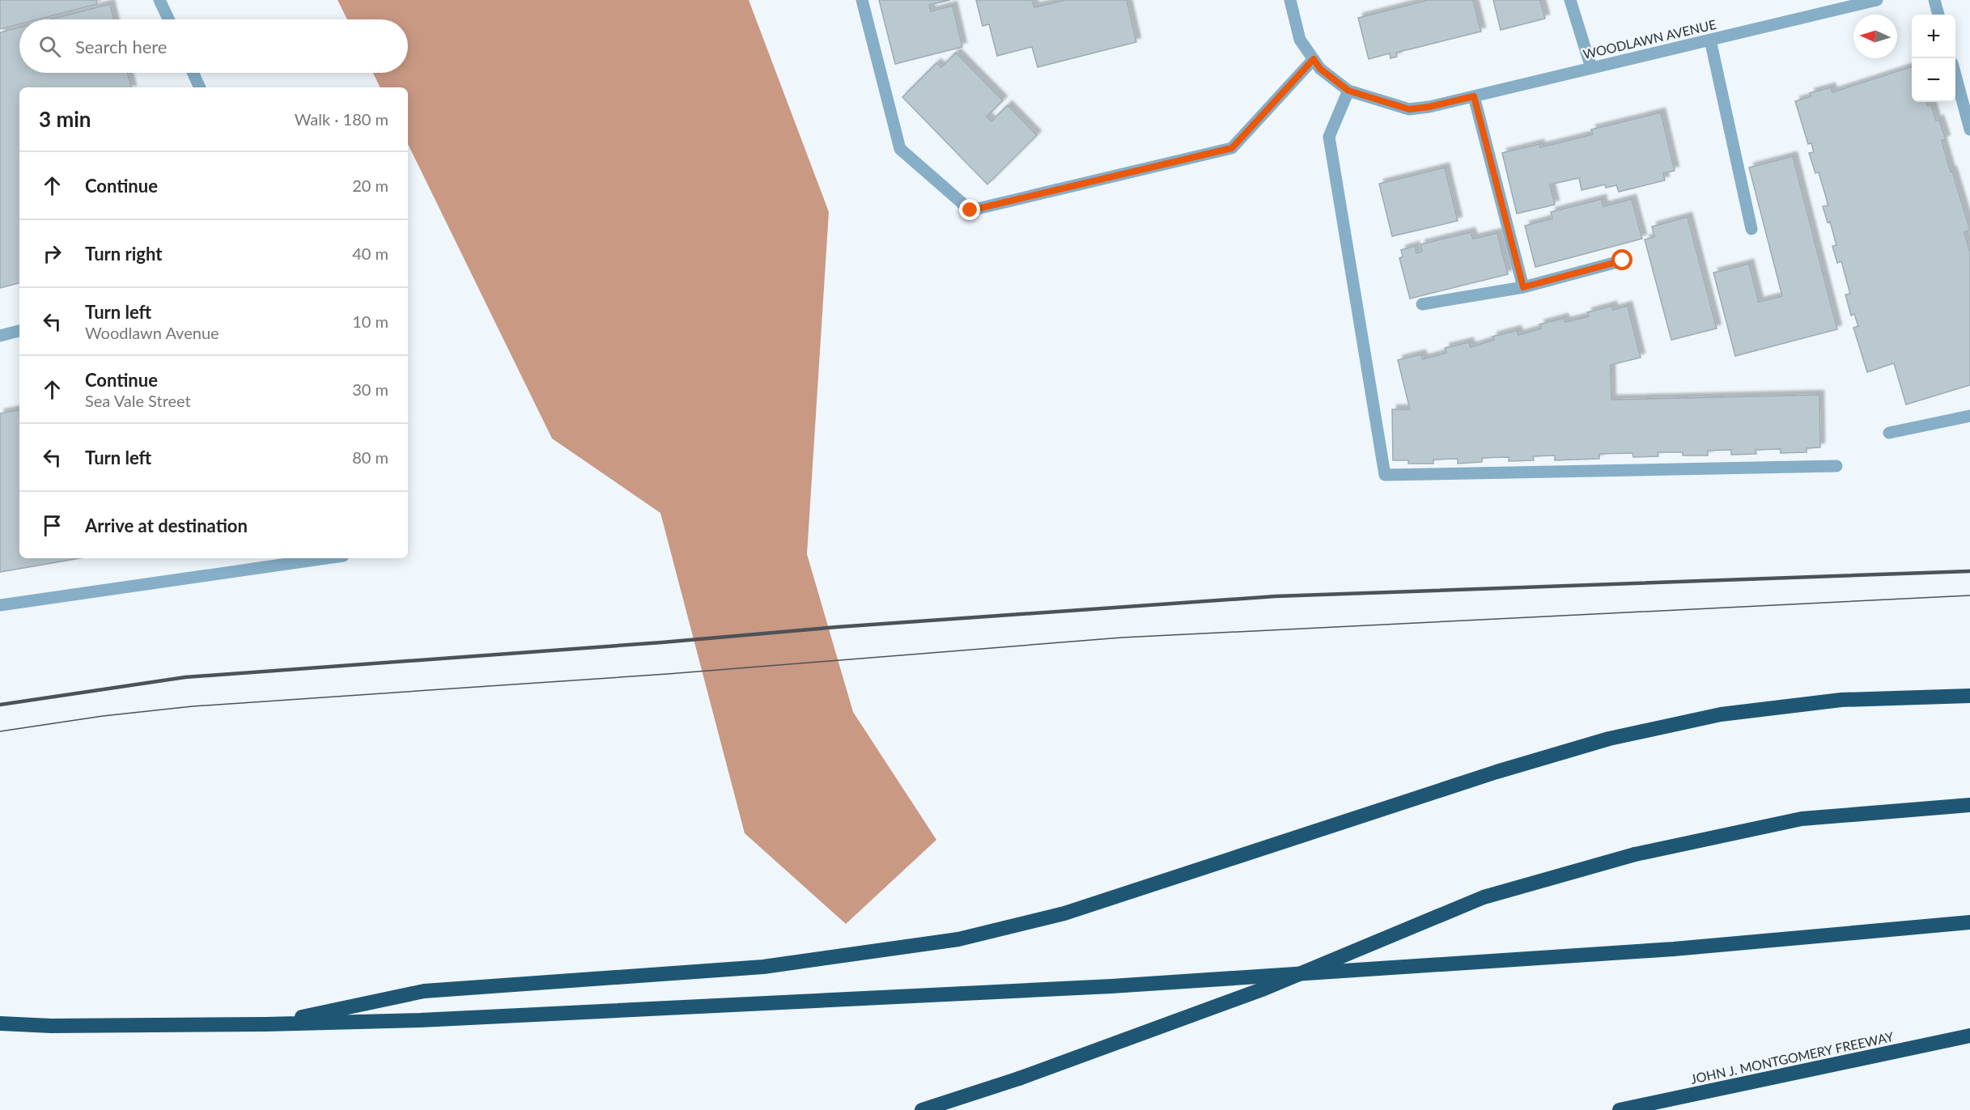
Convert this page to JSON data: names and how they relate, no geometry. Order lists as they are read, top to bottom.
{
  "streets": {
    "highway": ["JOHN J. MONTGOMERY FREEWAY"],
    "street": ["WOODLAWN AVENUE"]
  },
  "north": "left",
  "page": {
    "map_buttons": ["+", "−"],
    "search": "Search here",
    "heading": ["3 min", "Walk · 180 m"],
    "list": [
      ["Continue", "20 m"],
      ["Turn right", "40 m"],
      ["Turn left", "Woodlawn Avenue", "10 m"],
      ["Continue", "Sea Vale Street", "30 m"],
      ["Turn left", "80 m"],
      "Arrive at destination"
    ]
  }
}
